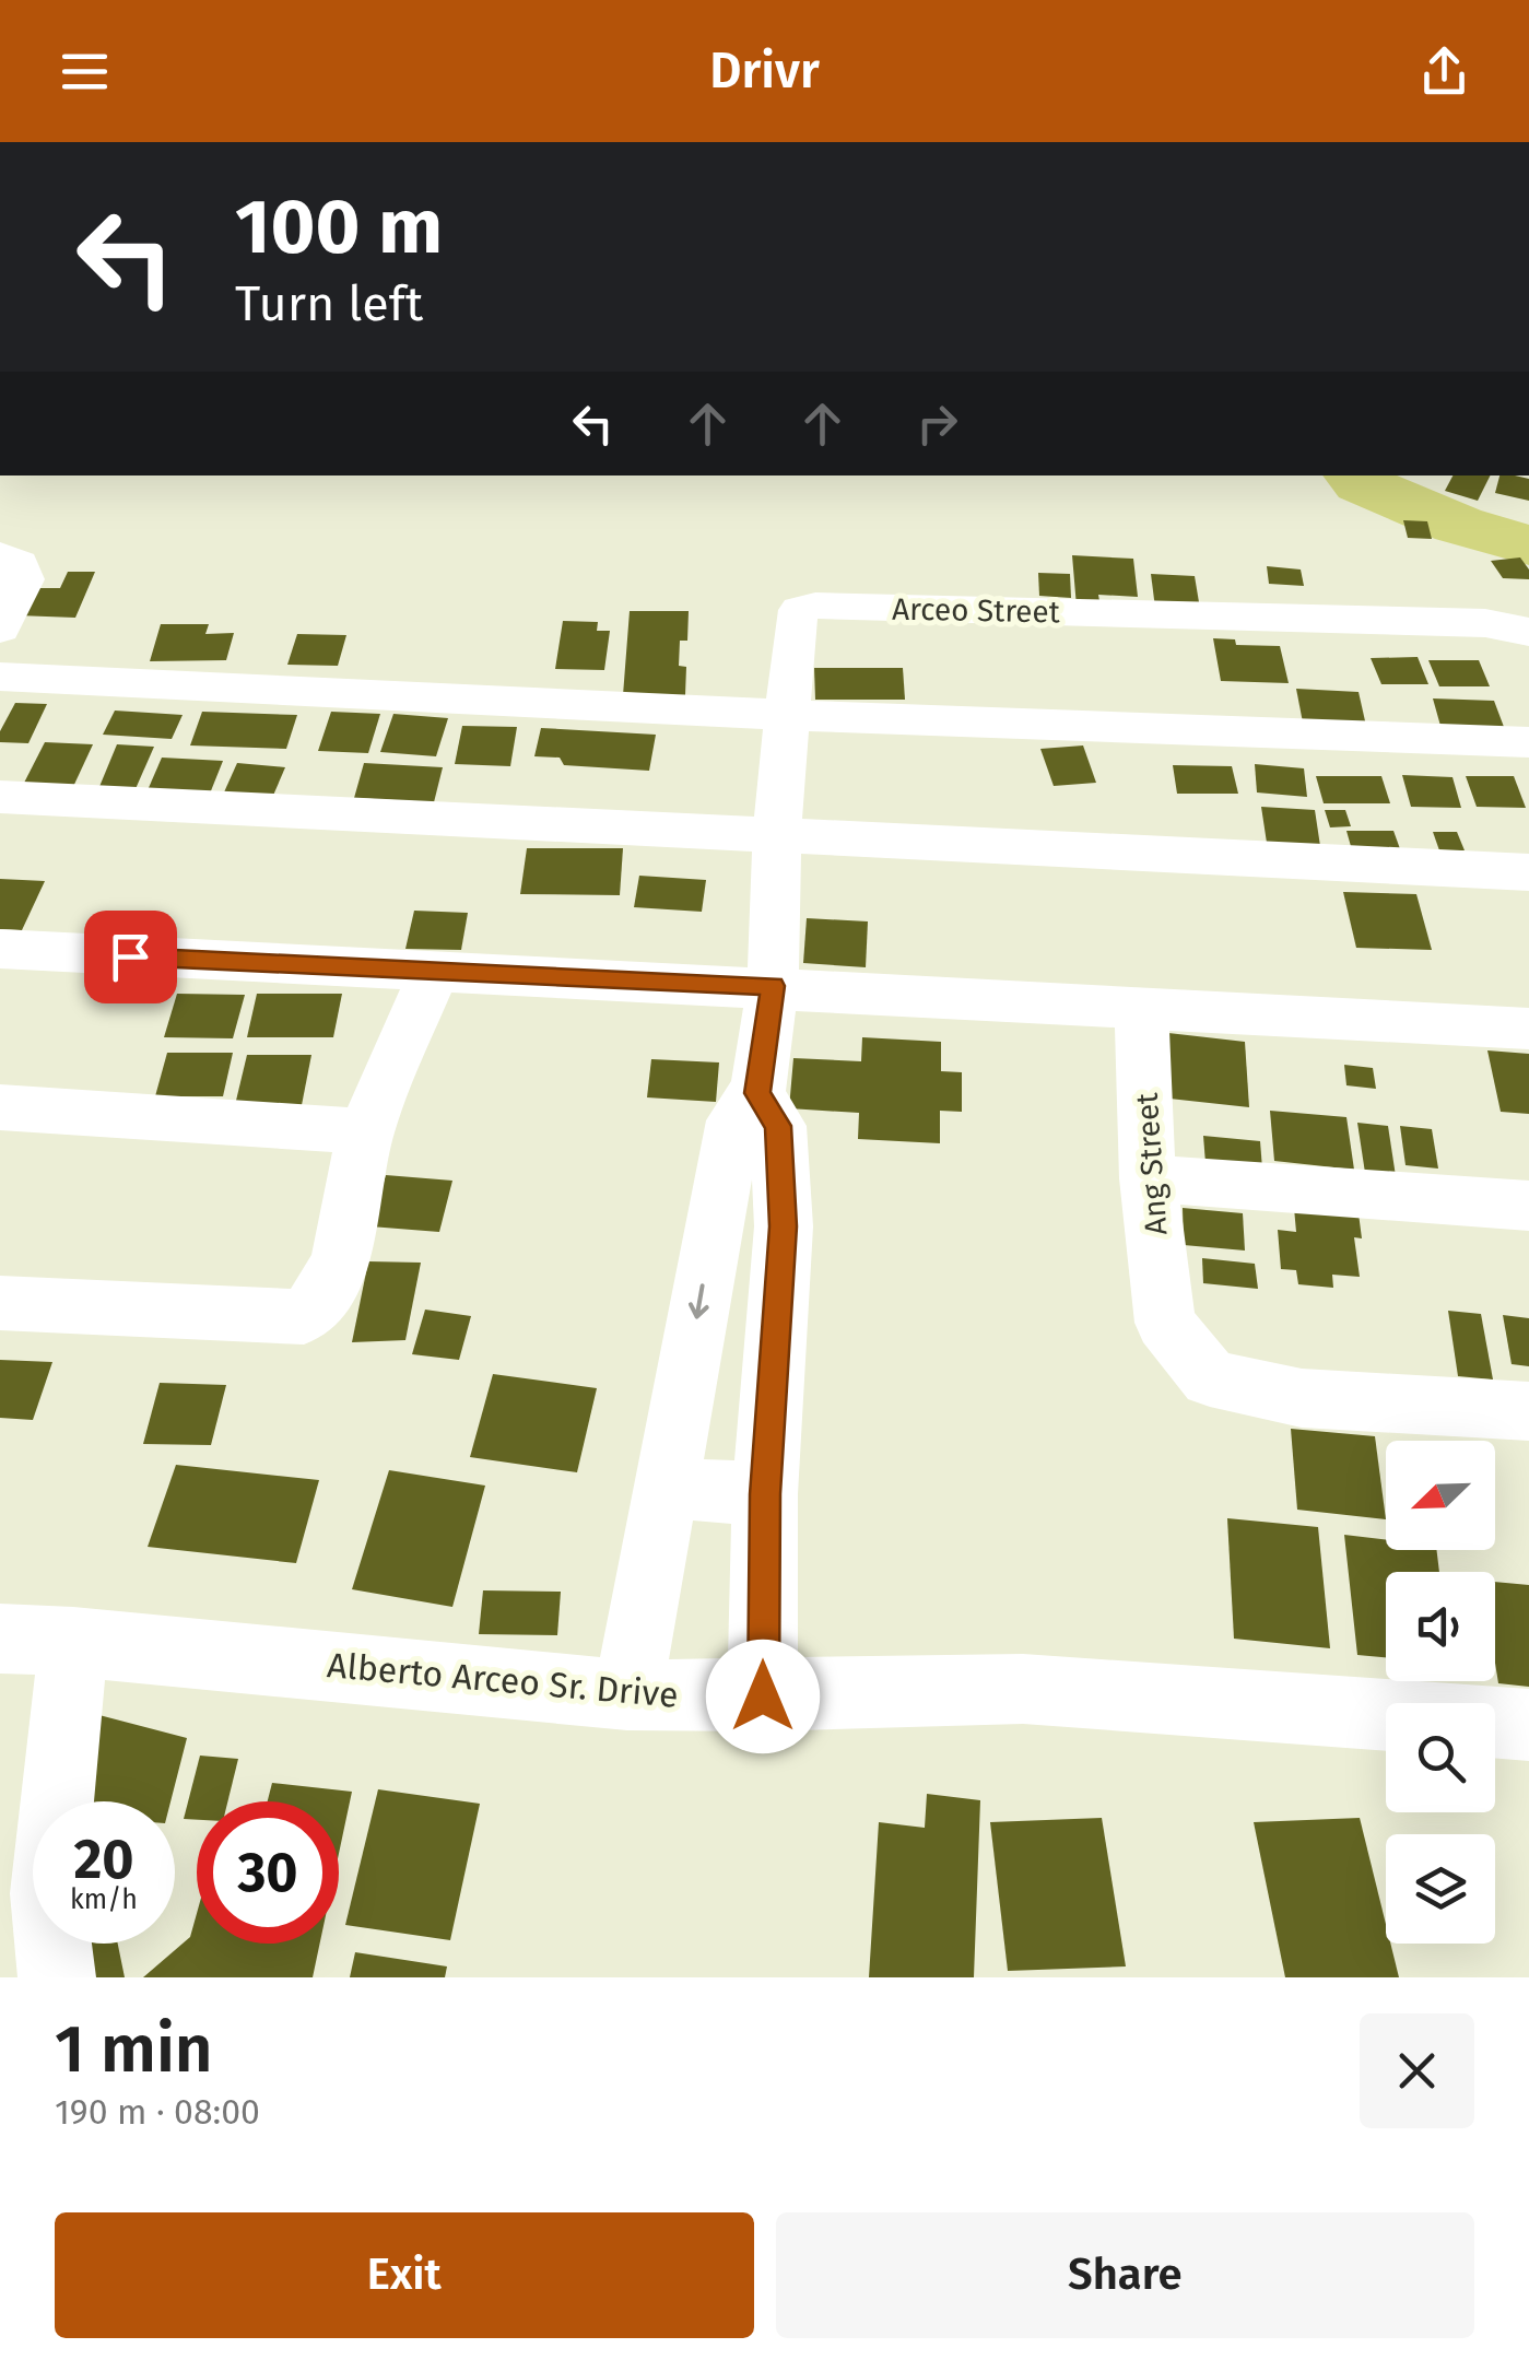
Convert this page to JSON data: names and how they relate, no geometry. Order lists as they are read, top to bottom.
{
  "streets": {
    "street": ["Arceo Street", "Ang Street", "Alberto Arceo Sr. Drive"]
  },
  "north": "bottom left",
  "page": {
    "header": "Drivr",
    "turn": ["100 m", "Turn left"],
    "speed": "20 km/h",
    "limit": "30",
    "heading": ["1 min", "190 m · 08:00"],
    "buttons": ["Exit", "Share"]
  }
}
